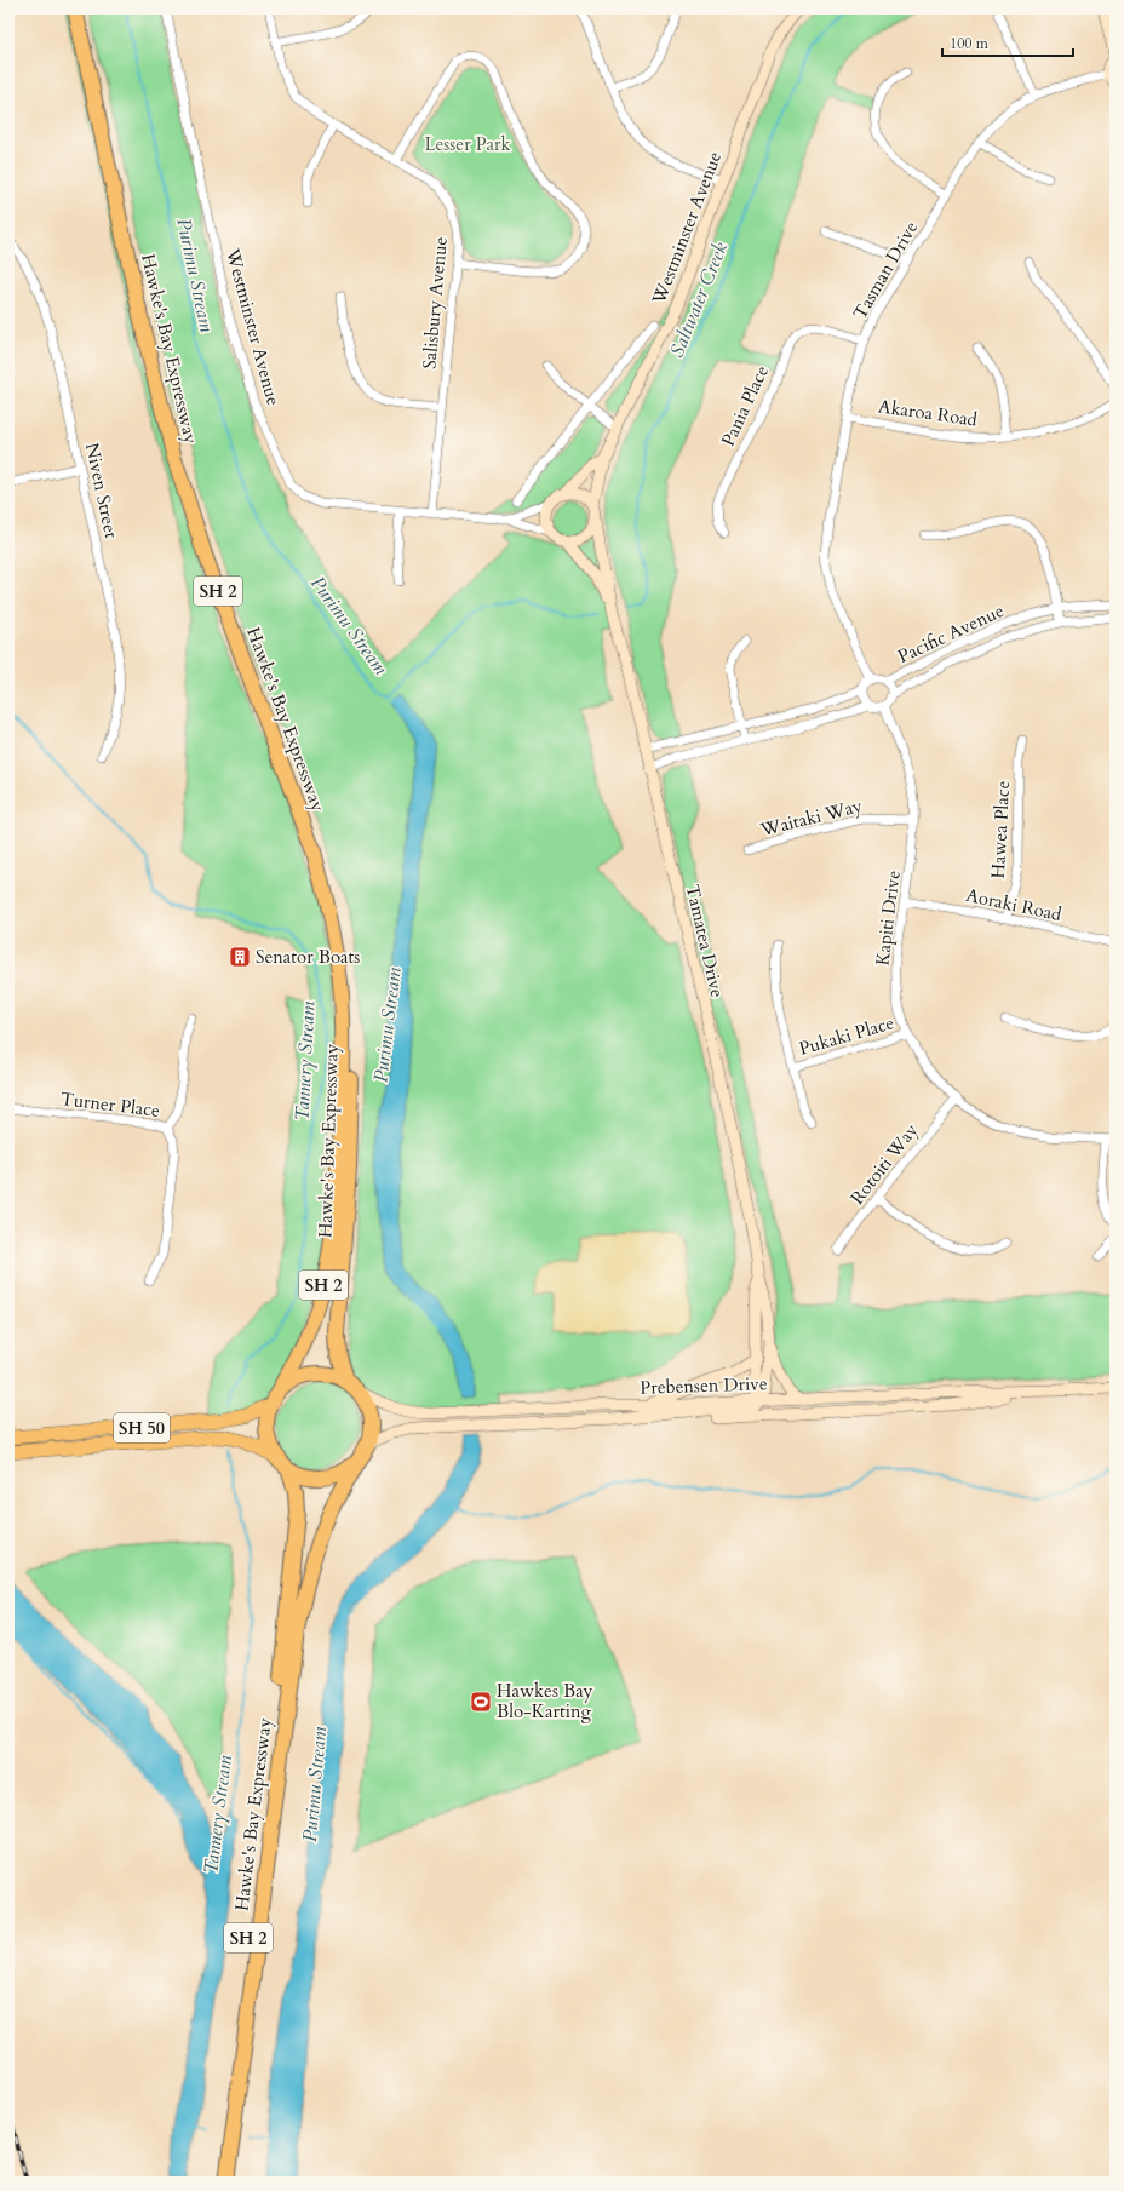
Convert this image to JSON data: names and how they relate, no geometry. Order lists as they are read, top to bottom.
{
  "streets": {
    "highway": ["Hawke's Bay Expressway", "SH 2", "SH 50"],
    "main road": ["Westminster Avenue", "Tamatea Drive", "Prebensen Drive"],
    "street": [
      "Tasman Drive",
      "Salisbury Avenue",
      "Pania Place",
      "Akaroa Road",
      "Niven Street",
      "Pacific Avenue",
      "Waitaki Way",
      "Hawea Place",
      "Aoraki Road",
      "Kapiti Drive",
      "Pukaki Place",
      "Turner Place",
      "Rotoiti Way"
    ]
  },
  "crossings": [
    ["Westminster Avenue", "Salisbury Avenue"],
    ["Westminster Avenue", "Tamatea Drive"],
    ["Tasman Drive", "Pania Place"],
    ["Tasman Drive", "Akaroa Road"],
    ["Tasman Drive", "Pacific Avenue"],
    ["Tasman Drive", "Kapiti Drive"],
    ["Hawke's Bay Expressway", "SH 2"],
    ["Hawke's Bay Expressway", "Prebensen Drive"],
    ["Hawke's Bay Expressway", "SH 50"],
    ["SH 2", "Prebensen Drive"],
    ["SH 2", "SH 50"],
    ["Pacific Avenue", "Kapiti Drive"],
    ["Waitaki Way", "Kapiti Drive"],
    ["Hawea Place", "Aoraki Road"],
    ["Aoraki Road", "Kapiti Drive"],
    ["Kapiti Drive", "Pukaki Place"],
    ["Kapiti Drive", "Rotoiti Way"],
    ["Tamatea Drive", "Prebensen Drive"],
    ["Prebensen Drive", "SH 50"]
  ],
  "water": ["Purimu Stream", "Saltwater Creek", "Tannery Stream"],
  "parks": ["Lesser Park"],
  "places": {
    "building": ["Senator Boats"],
    "sports": ["Hawkes Bay Blo-Karting"]
  },
  "scale_bar": "100 m"
}
